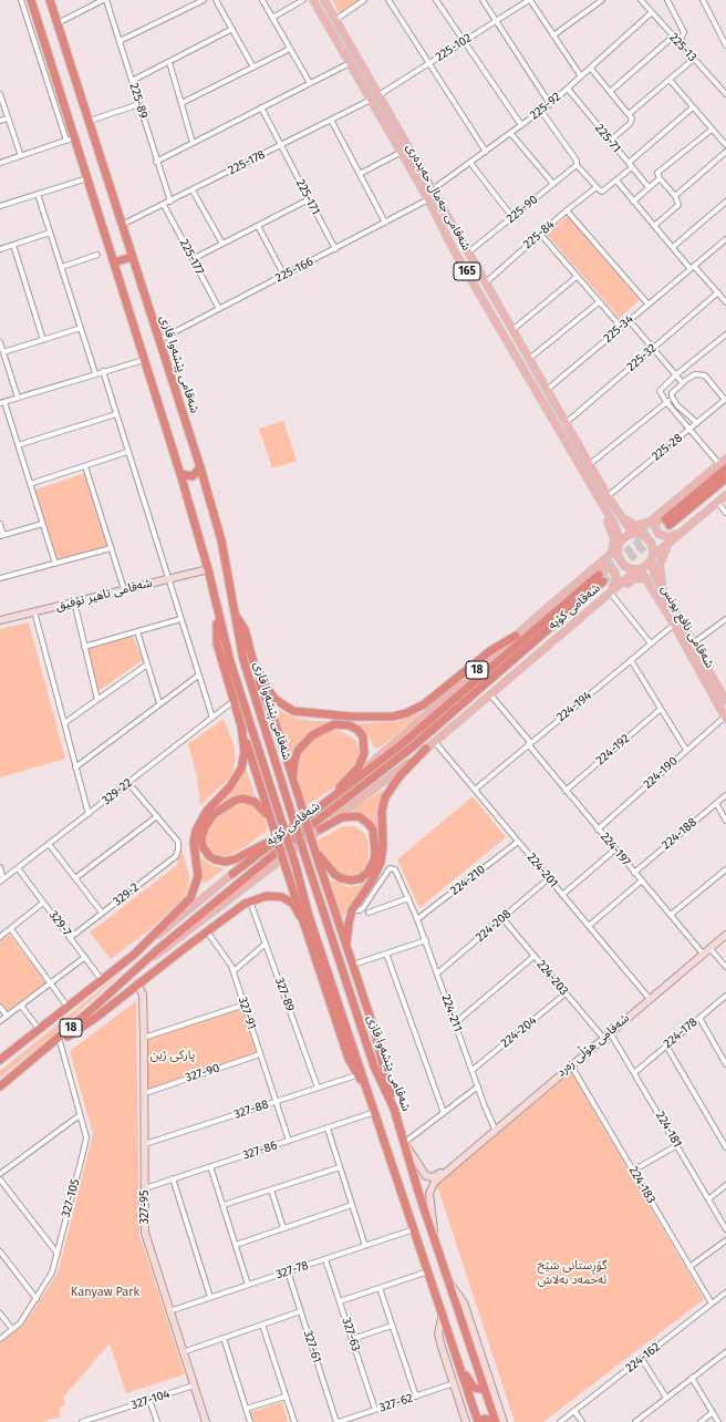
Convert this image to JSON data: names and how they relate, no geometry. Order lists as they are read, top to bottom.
{
  "streets": {
    "highway": ["شەقامی پێشەوا قازی", "شەقامی کۆیە", "18"],
    "main road": ["شەقامی جەمال حەیدەری", "165", "شەقامی نافع یونس"],
    "street": [
      "225-102",
      "225-13",
      "225-89",
      "225-92",
      "225-71",
      "225-178",
      "225-171",
      "225-90",
      "225-84",
      "225-177",
      "225-166",
      "225-34",
      "225-32",
      "225-28",
      "شەقامی تاهیر تۆفیق",
      "224-194",
      "224-192",
      "224-190",
      "329-22",
      "224-188",
      "224-197",
      "224-201",
      "224-210",
      "329-2",
      "329-7",
      "224-208",
      "224-203",
      "327-89",
      "327-91",
      "224-211",
      "224-204",
      "224-178",
      "شەقامی هۆڵی زەرد",
      "327-90",
      "327-88",
      "224-181",
      "327-86",
      "224-183",
      "327-105",
      "327-95",
      "327-78",
      "327-63",
      "327-61",
      "224-162",
      "327-104",
      "327-62"
    ]
  },
  "crossings": [
    ["225-102", "شەقامی جەمال حەیدەری"],
    ["225-13", "225-92"],
    ["225-89", "225-178"],
    ["225-92", "225-71"],
    ["225-92", "شەقامی جەمال حەیدەری"],
    ["225-71", "225-84"],
    ["225-178", "225-171"],
    ["225-178", "شەقامی جەمال حەیدەری"],
    ["225-178", "225-177"],
    ["225-178", "شەقامی پێشەوا قازی"],
    ["225-171", "225-166"],
    ["شەقامی جەمال حەیدەری", "225-90"],
    ["شەقامی جەمال حەیدەری", "225-84"],
    ["شەقامی جەمال حەیدەری", "225-166"],
    ["شەقامی جەمال حەیدەری", "225-34"],
    ["شەقامی جەمال حەیدەری", "225-32"],
    ["شەقامی جەمال حەیدەری", "225-28"],
    ["شەقامی جەمال حەیدەری", "شەقامی کۆیە"],
    ["شەقامی جەمال حەیدەری", "شەقامی نافع یونس"],
    ["225-177", "225-166"],
    ["225-166", "شەقامی پێشەوا قازی"],
    ["شەقامی پێشەوا قازی", "شەقامی تاهیر تۆفیق"],
    ["شەقامی پێشەوا قازی", "شەقامی هۆڵی زەرد"],
    ["شەقامی پێشەوا قازی", "327-86"],
    ["شەقامی پێشەوا قازی", "327-78"],
    ["شەقامی کۆیە", "شەقامی نافع یونس"],
    ["شەقامی کۆیە", "224-197"],
    ["شەقامی کۆیە", "224-201"],
    ["شەقامی کۆیە", "329-7"],
    ["شەقامی نافع یونس", "224-194"],
    ["شەقامی نافع یونس", "224-190"],
    ["224-194", "224-197"],
    ["224-194", "224-201"],
    ["224-192", "224-197"],
    ["224-190", "224-197"],
    ["329-22", "329-7"],
    ["224-188", "224-197"],
    ["224-197", "شەقامی هۆڵی زەرد"],
    ["224-201", "224-210"],
    ["224-201", "224-208"],
    ["224-201", "شەقامی هۆڵی زەرد"],
    ["224-210", "224-211"],
    ["329-2", "329-7"],
    ["224-208", "224-203"],
    ["224-208", "224-211"],
    ["224-203", "224-204"],
    ["224-203", "شەقامی هۆڵی زەرد"],
    ["327-89", "327-88"],
    ["327-91", "327-90"],
    ["327-91", "327-88"],
    ["327-91", "327-86"],
    ["224-211", "224-204"],
    ["224-211", "شەقامی هۆڵی زەرد"],
    ["224-178", "224-181"],
    ["شەقامی هۆڵی زەرد", "224-181"],
    ["شەقامی هۆڵی زەرد", "224-183"],
    ["327-90", "327-95"],
    ["327-88", "327-95"],
    ["327-86", "327-95"],
    ["224-183", "224-162"],
    ["327-95", "327-78"],
    ["327-95", "327-104"],
    ["327-78", "327-63"],
    ["327-78", "327-61"],
    ["327-63", "327-62"],
    ["327-61", "327-62"]
  ],
  "parks": ["پارکی ژین", "گۆڕستانی شێخ ئەحمەد بەلاش", "Kanyaw Park"]
}
